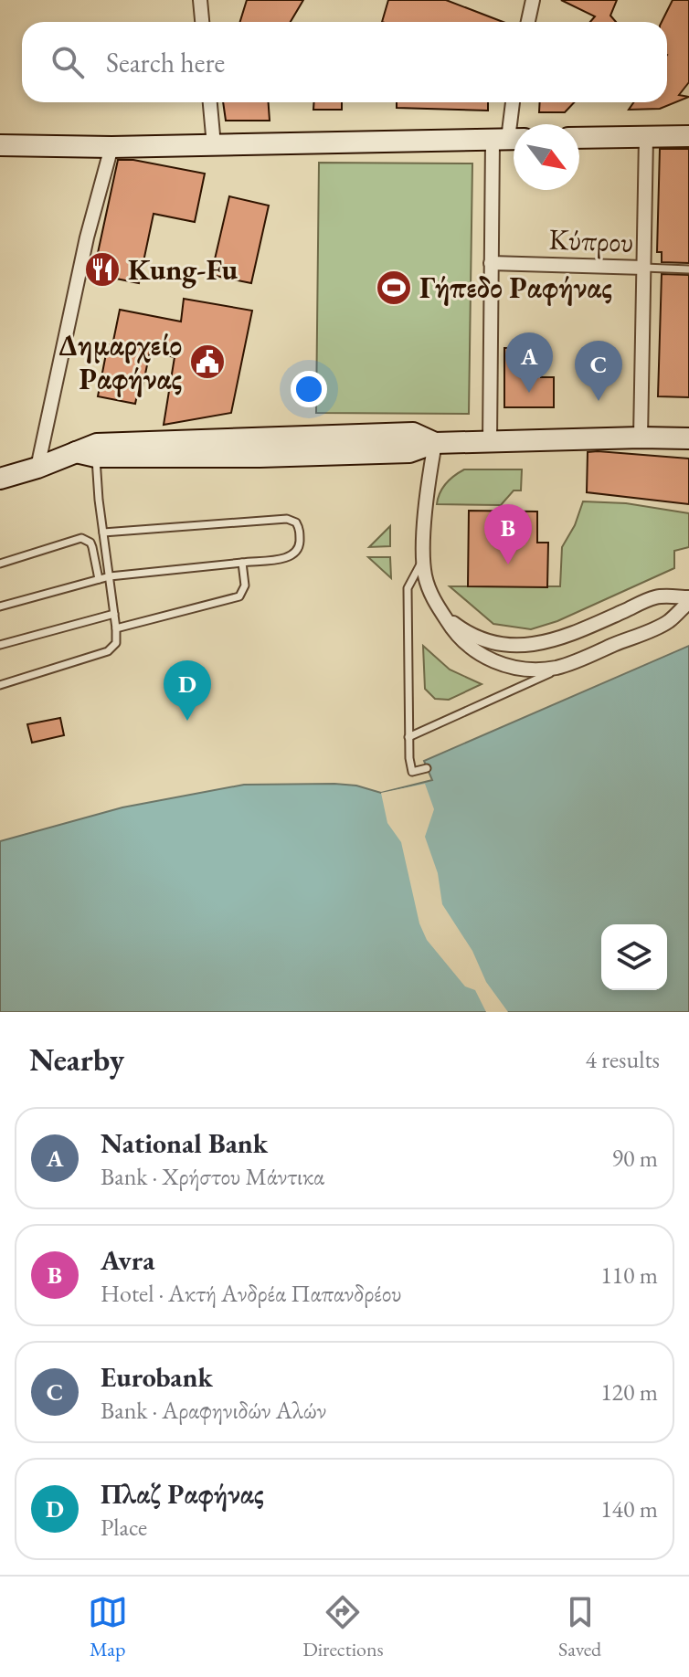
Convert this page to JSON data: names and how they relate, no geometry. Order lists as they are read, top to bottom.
{
  "streets": {
    "street": ["Κύπρου"]
  },
  "places": {
    "restaurant": ["Kung-Fu"],
    "sports": ["Γήπεδο Ραφήνας"],
    "public building": ["Δημαρχείο Ραφήνας"]
  },
  "north": "bottom right",
  "page": {
    "search": "Search here",
    "pins": [
      "A",
      "C",
      "B",
      "D"
    ],
    "heading": ["Nearby", "4 results"],
    "list": [
      {
        "mark": "A",
        "name": "National Bank",
        "note": "Bank · Χρήστου Μάντικα",
        "value": "90 m"
      },
      {
        "mark": "B",
        "name": "Avra",
        "note": "Hotel · Ακτή Ανδρέα Παπανδρέου",
        "value": "110 m"
      },
      {
        "mark": "C",
        "name": "Eurobank",
        "note": "Bank · Αραφηνιδών Αλών",
        "value": "120 m"
      },
      {
        "mark": "D",
        "name": "Πλαζ Ραφήνας",
        "note": "Place",
        "value": "140 m"
      }
    ],
    "nav": ["Map", "Directions", "Saved"]
  }
}
